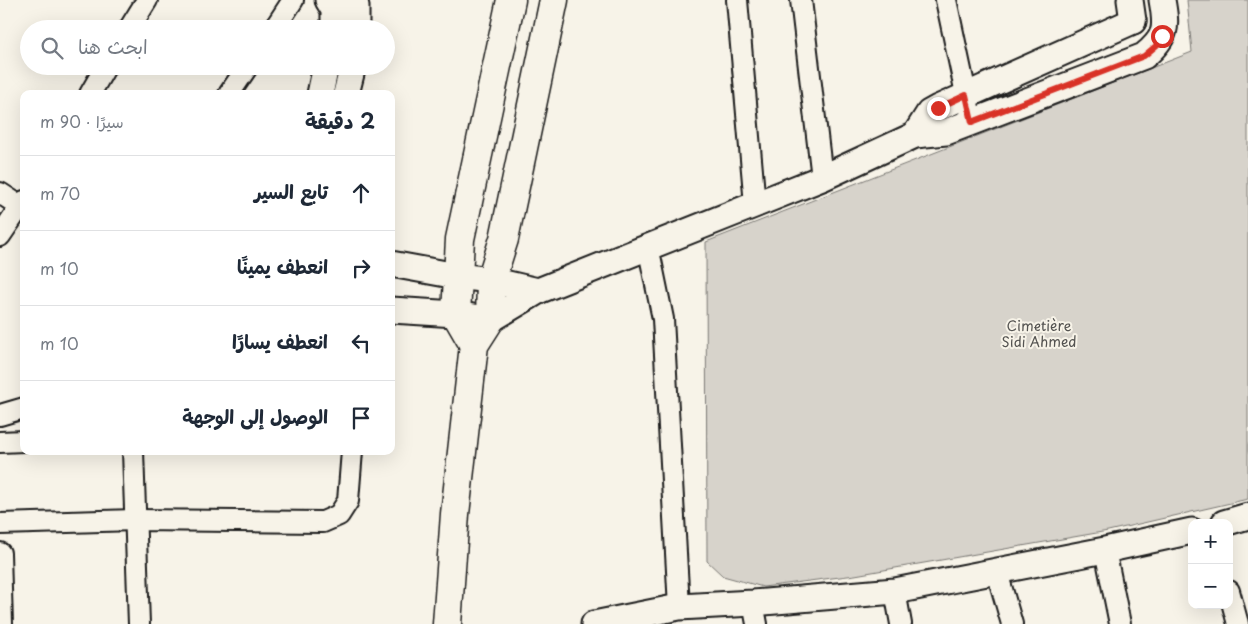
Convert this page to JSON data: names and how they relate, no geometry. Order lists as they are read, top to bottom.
{
  "parks": ["Cimetière Sidi Ahmed"],
  "page": {
    "search": "ابحث هنا",
    "heading": ["2 دقيقة", "سيرًا · 90 m"],
    "list": [
      ["تابع السير", "70 m"],
      ["انعطف يمينًا", "10 m"],
      ["انعطف يسارًا", "10 m"],
      "الوصول إلى الوجهة"
    ],
    "map_buttons": ["+", "−"]
  }
}
